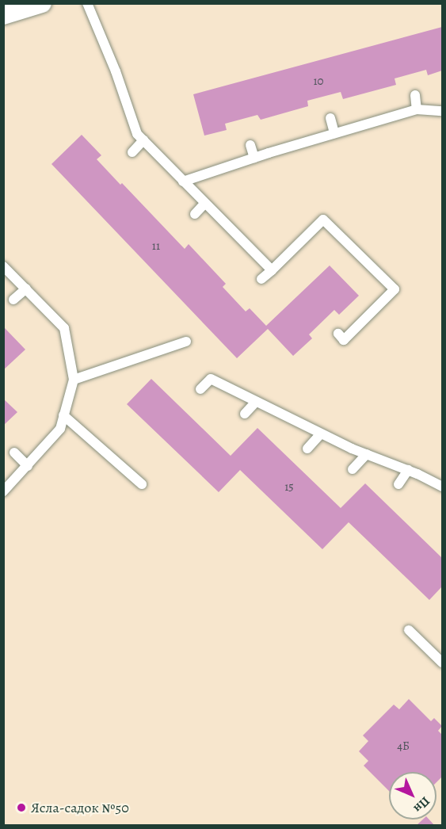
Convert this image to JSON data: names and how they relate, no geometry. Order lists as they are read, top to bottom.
{
  "places": ["Ясла-садок №50"],
  "house_numbers": [
    "10",
    "11",
    "15",
    "4Б"
  ],
  "north": "bottom right"
}
